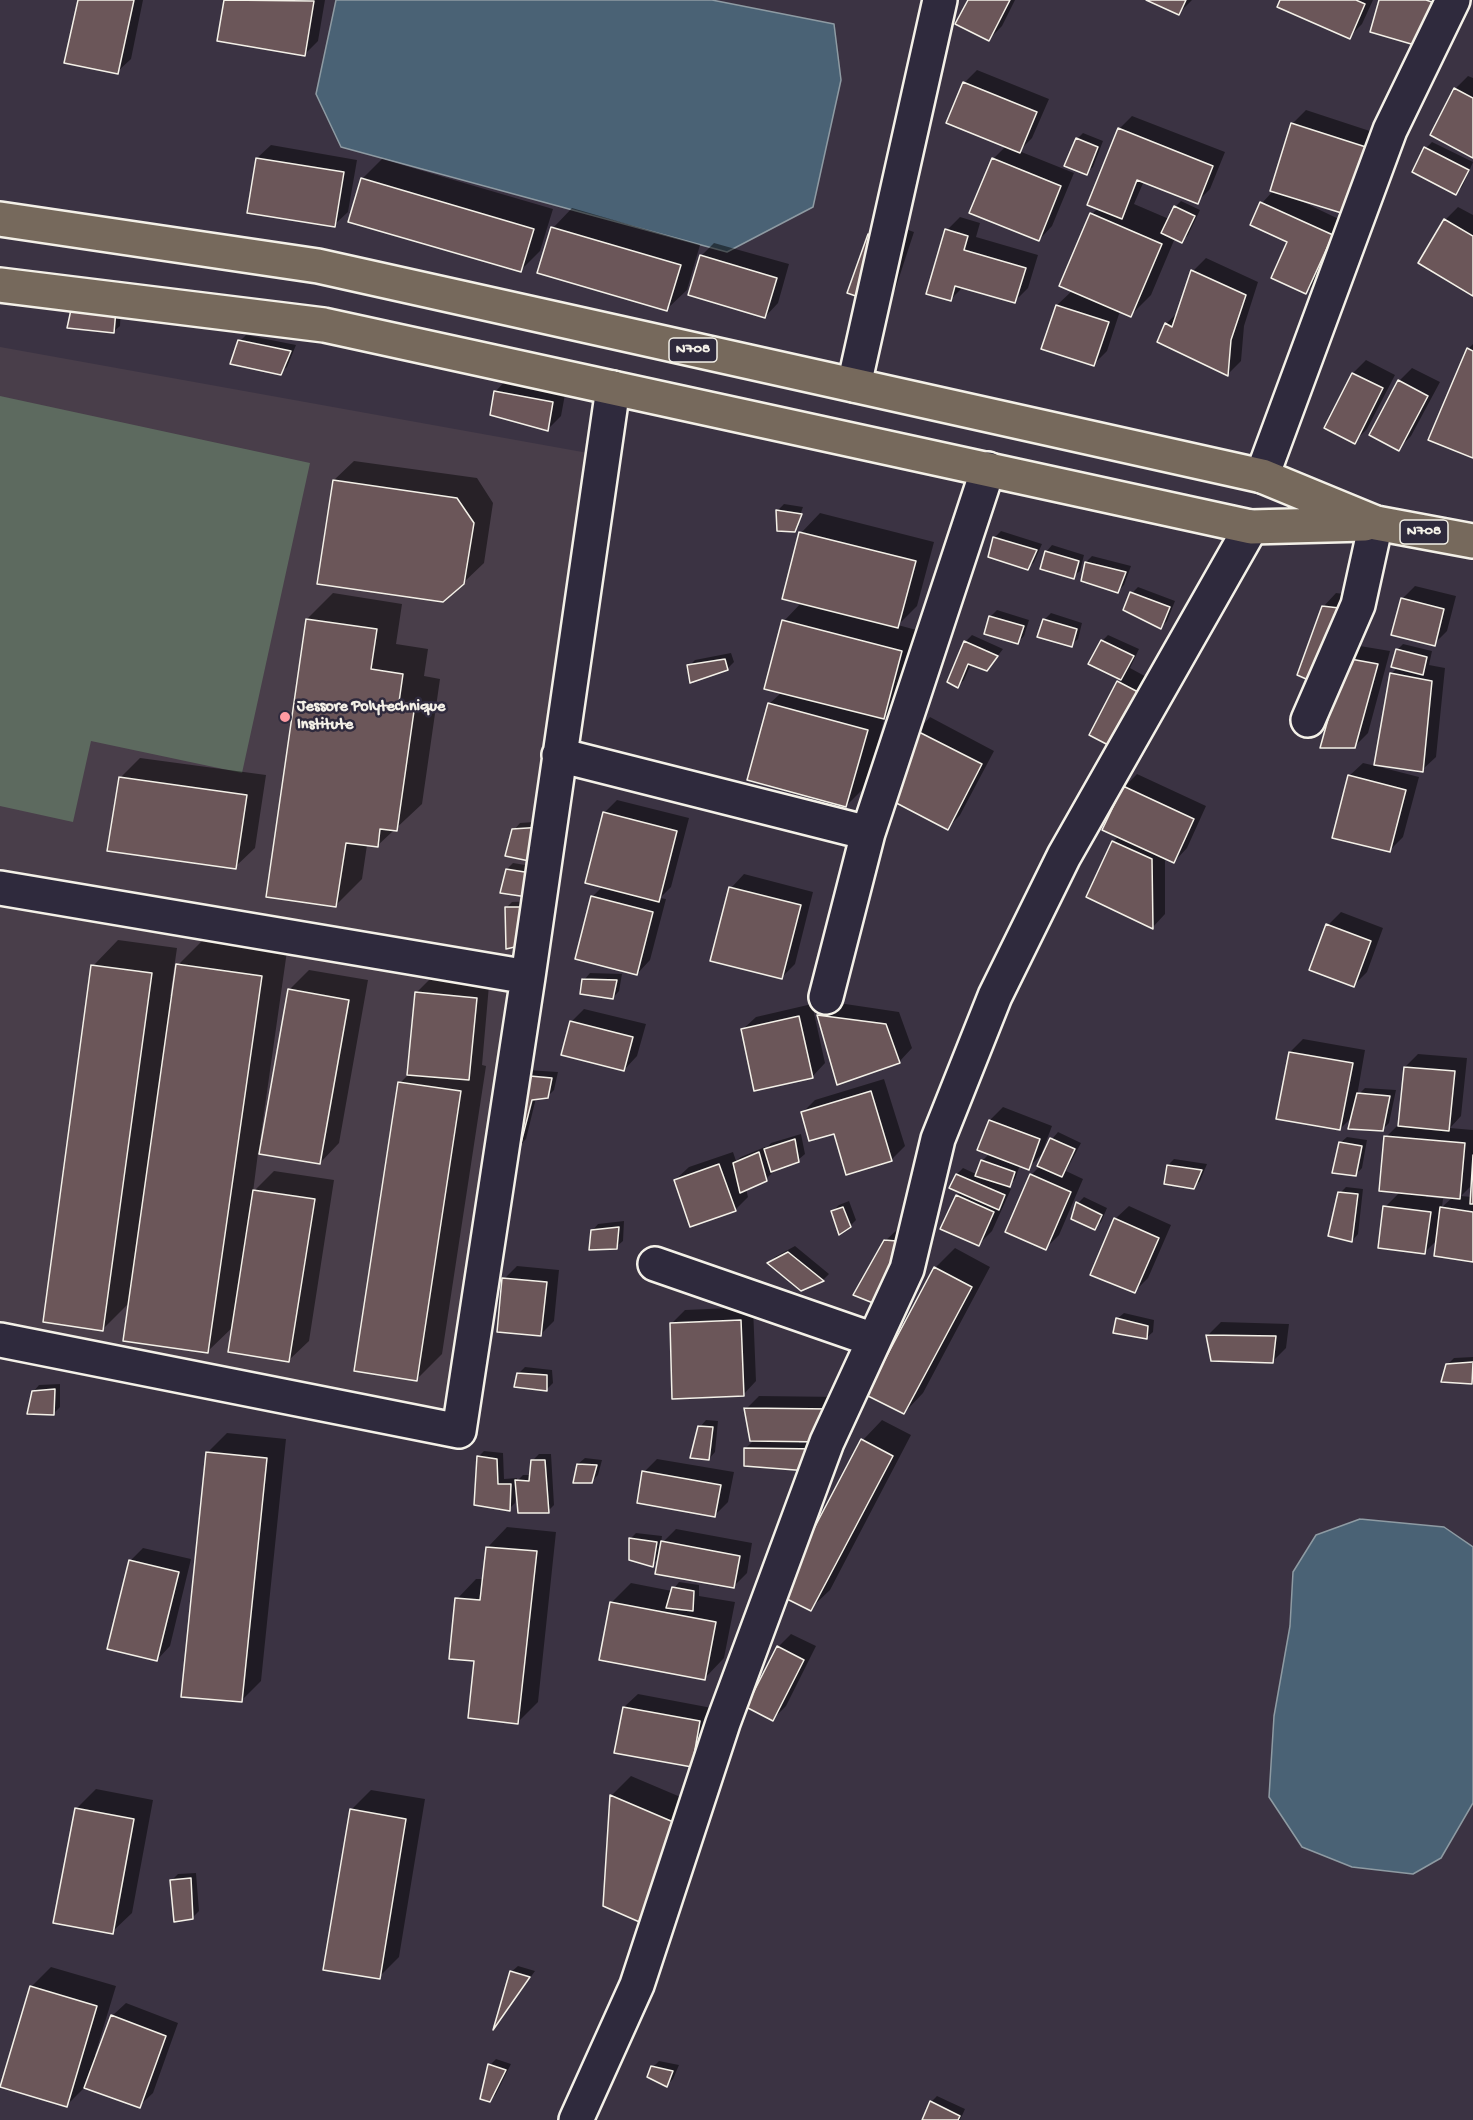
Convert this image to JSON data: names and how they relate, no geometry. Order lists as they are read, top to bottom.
{
  "streets": {
    "highway": ["N708"]
  },
  "places": ["Jessore Polytechnique Institute"]
}
